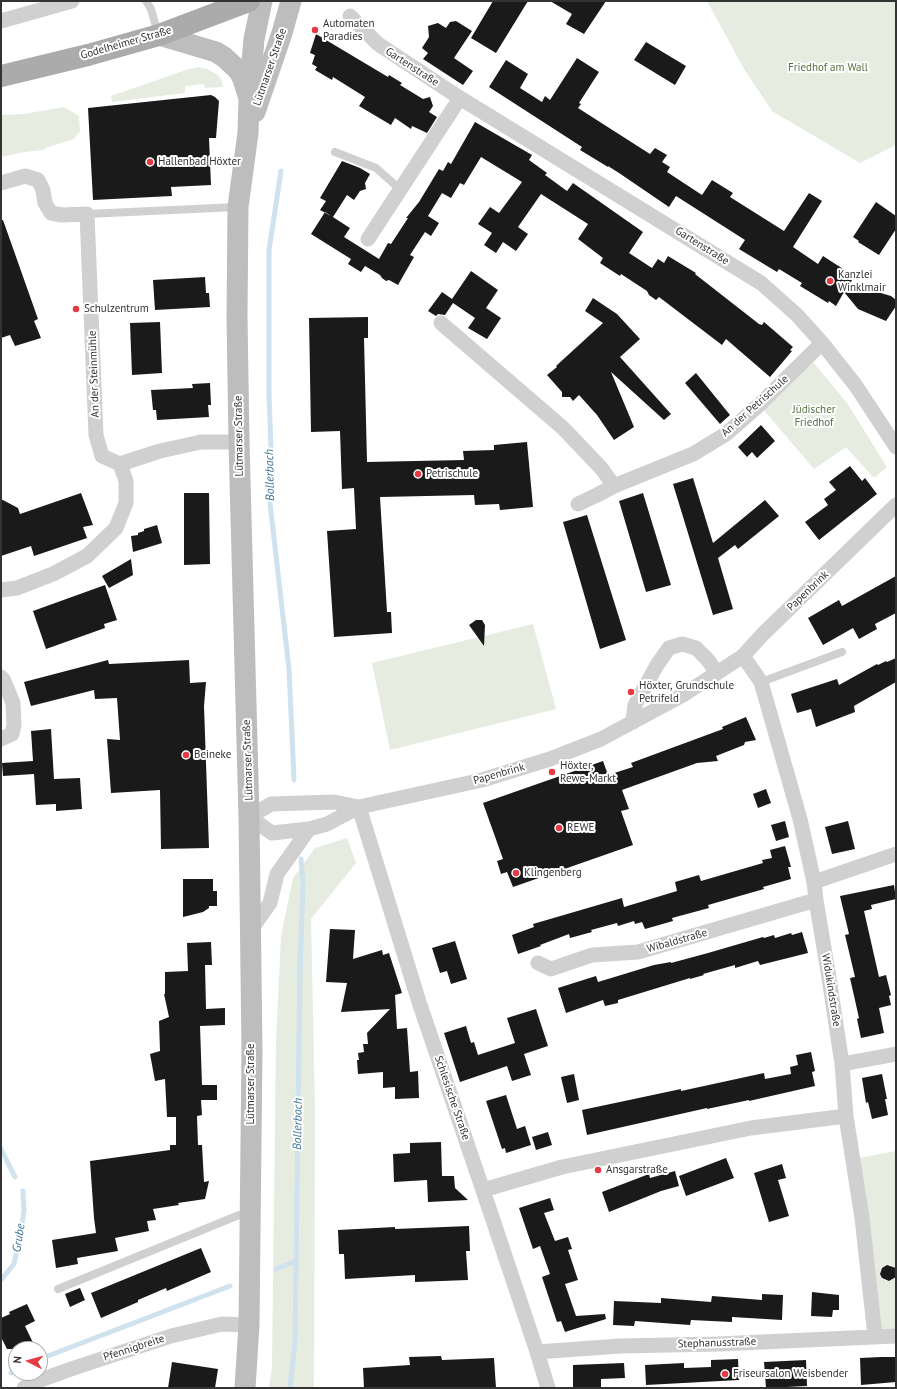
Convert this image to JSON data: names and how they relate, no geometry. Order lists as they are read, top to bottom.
{
  "streets": {
    "main road": ["Godelheimer Straße", "Lütmarser Straße"],
    "street": [
      "Gartenstraße",
      "An der Steinmühle",
      "An der Petrischule",
      "Papenbrink",
      "Wibaldstraße",
      "Widukindstraße",
      "Schlesische Straße",
      "Stephanusstraße",
      "Pfennigbreite"
    ]
  },
  "crossings": [
    ["Lütmarser Straße", "Papenbrink"],
    ["Lütmarser Straße", "Pfennigbreite"],
    ["Gartenstraße", "An der Petrischule"],
    ["Papenbrink", "Widukindstraße"],
    ["Papenbrink", "Schlesische Straße"],
    ["Wibaldstraße", "Widukindstraße"],
    ["Widukindstraße", "Stephanusstraße"],
    ["Schlesische Straße", "Stephanusstraße"]
  ],
  "water": ["Bollerbach", "Grube"],
  "parks": ["Friedhof am Wall", "Jüdischer Friedhof"],
  "places": [
    "Automaten Paradies",
    "Hallenbad Höxter",
    "Kanzlei Winklmair",
    "Schulzentrum",
    "Petrischule",
    "Höxter, Grundschule Petrifeld",
    "Beineke",
    "Höxter, Rewe-Markt",
    "REWE",
    "Klingenberg",
    "Ansgarstraße",
    "Friseursalon Weisbender"
  ],
  "north": "left"
}
